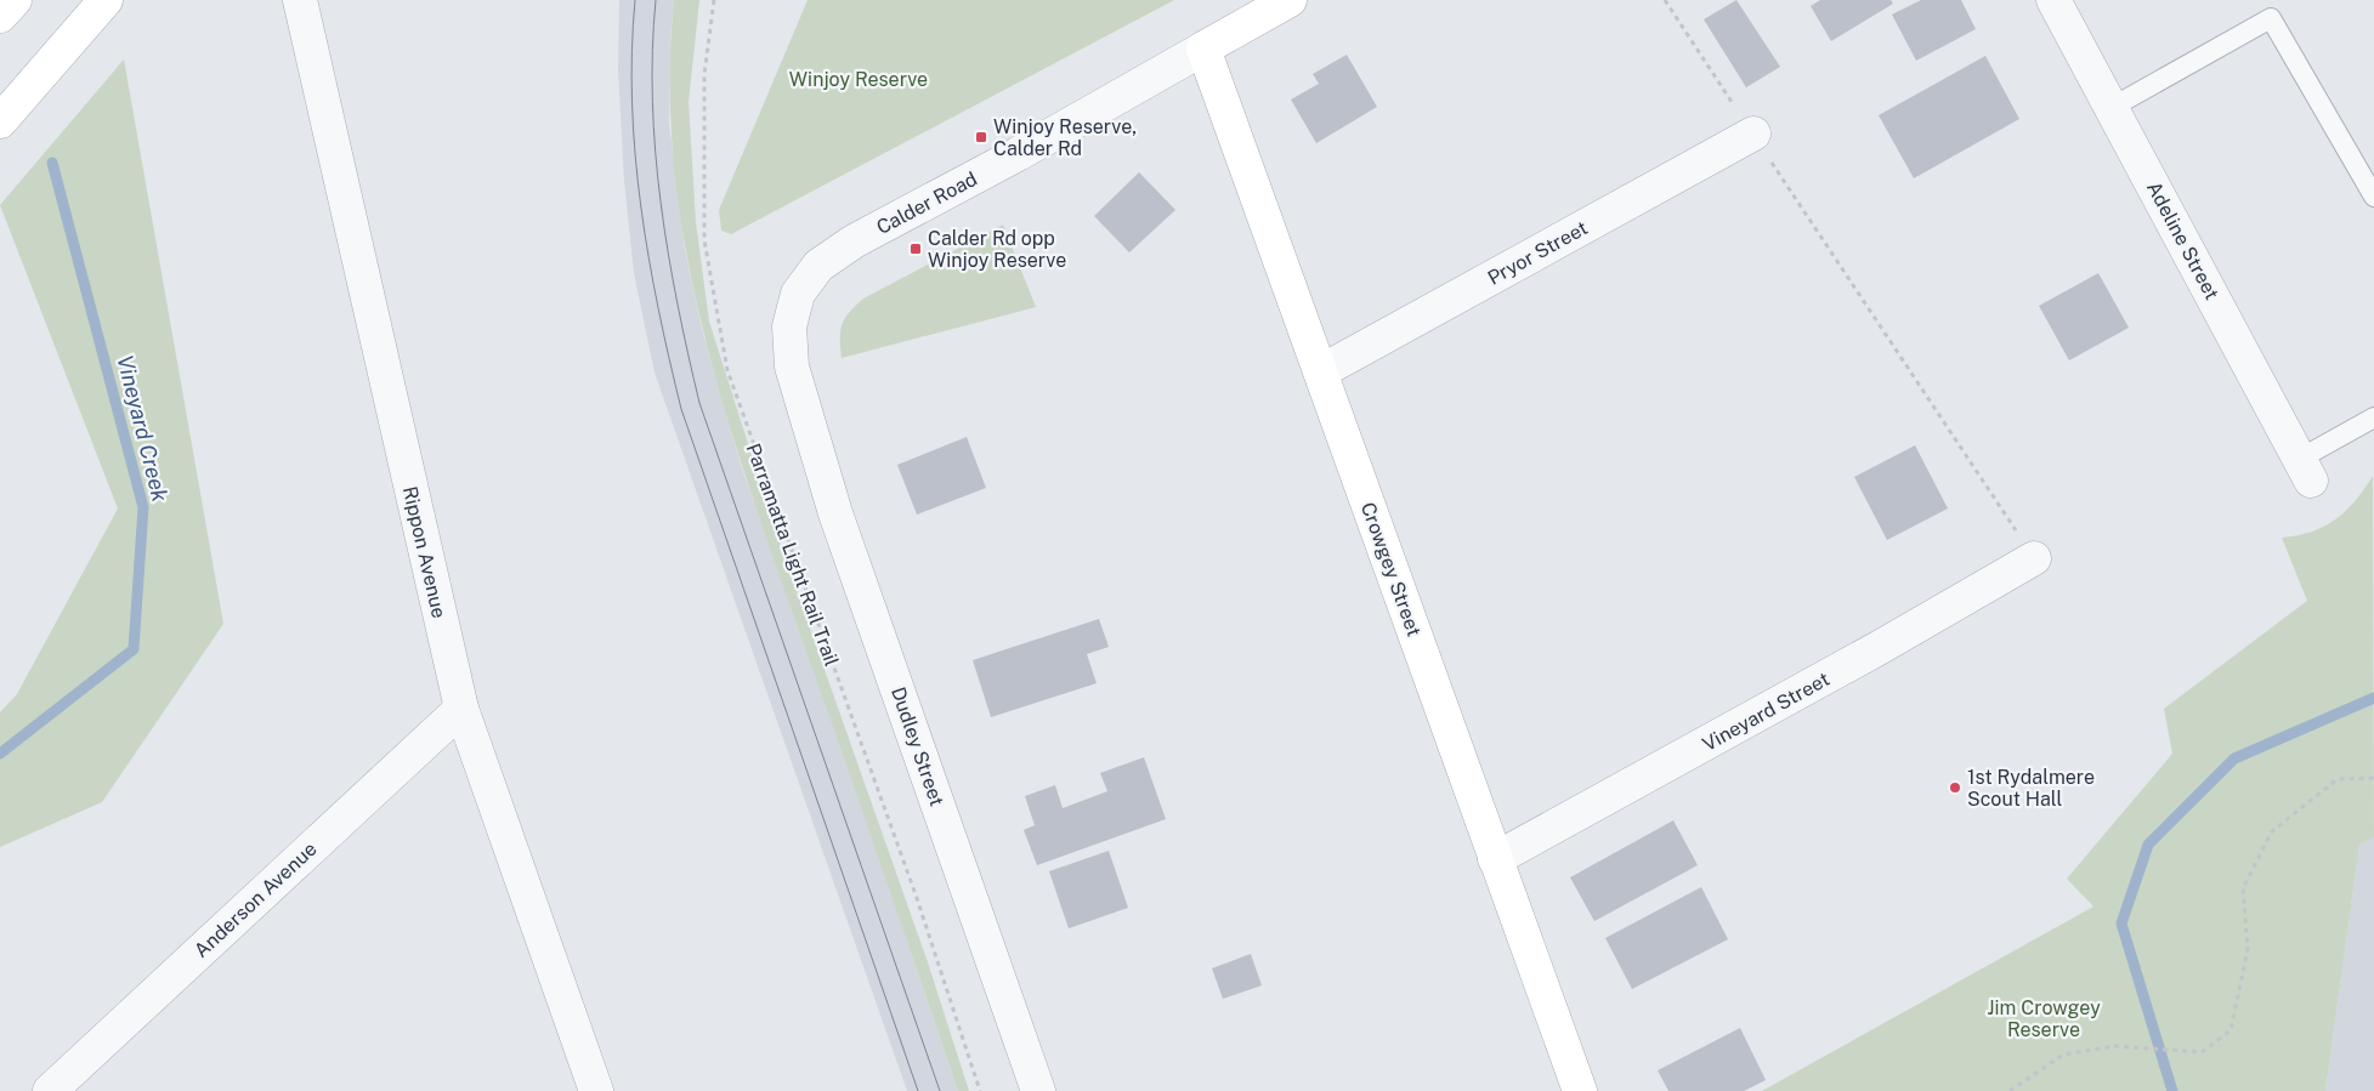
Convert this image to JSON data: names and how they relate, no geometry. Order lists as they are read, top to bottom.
{
  "streets": {
    "street": [
      "Calder Road",
      "Adeline Street",
      "Pryor Street",
      "Rippon Avenue",
      "Crowgey Street",
      "Vineyard Street",
      "Dudley Street",
      "Anderson Avenue"
    ],
    "path": ["Parramatta Light Rail Trail"]
  },
  "crossings": [
    ["Calder Road", "Crowgey Street"],
    ["Calder Road", "Dudley Street"],
    ["Pryor Street", "Crowgey Street"],
    ["Rippon Avenue", "Anderson Avenue"],
    ["Crowgey Street", "Vineyard Street"]
  ],
  "water": ["Vineyard Creek"],
  "parks": ["Winjoy Reserve", "Jim Crowgey Reserve"],
  "places": {
    "transit": ["Winjoy Reserve, Calder Rd", "Calder Rd opp Winjoy Reserve"],
    "other": ["1st Rydalmere Scout Hall"]
  }
}
